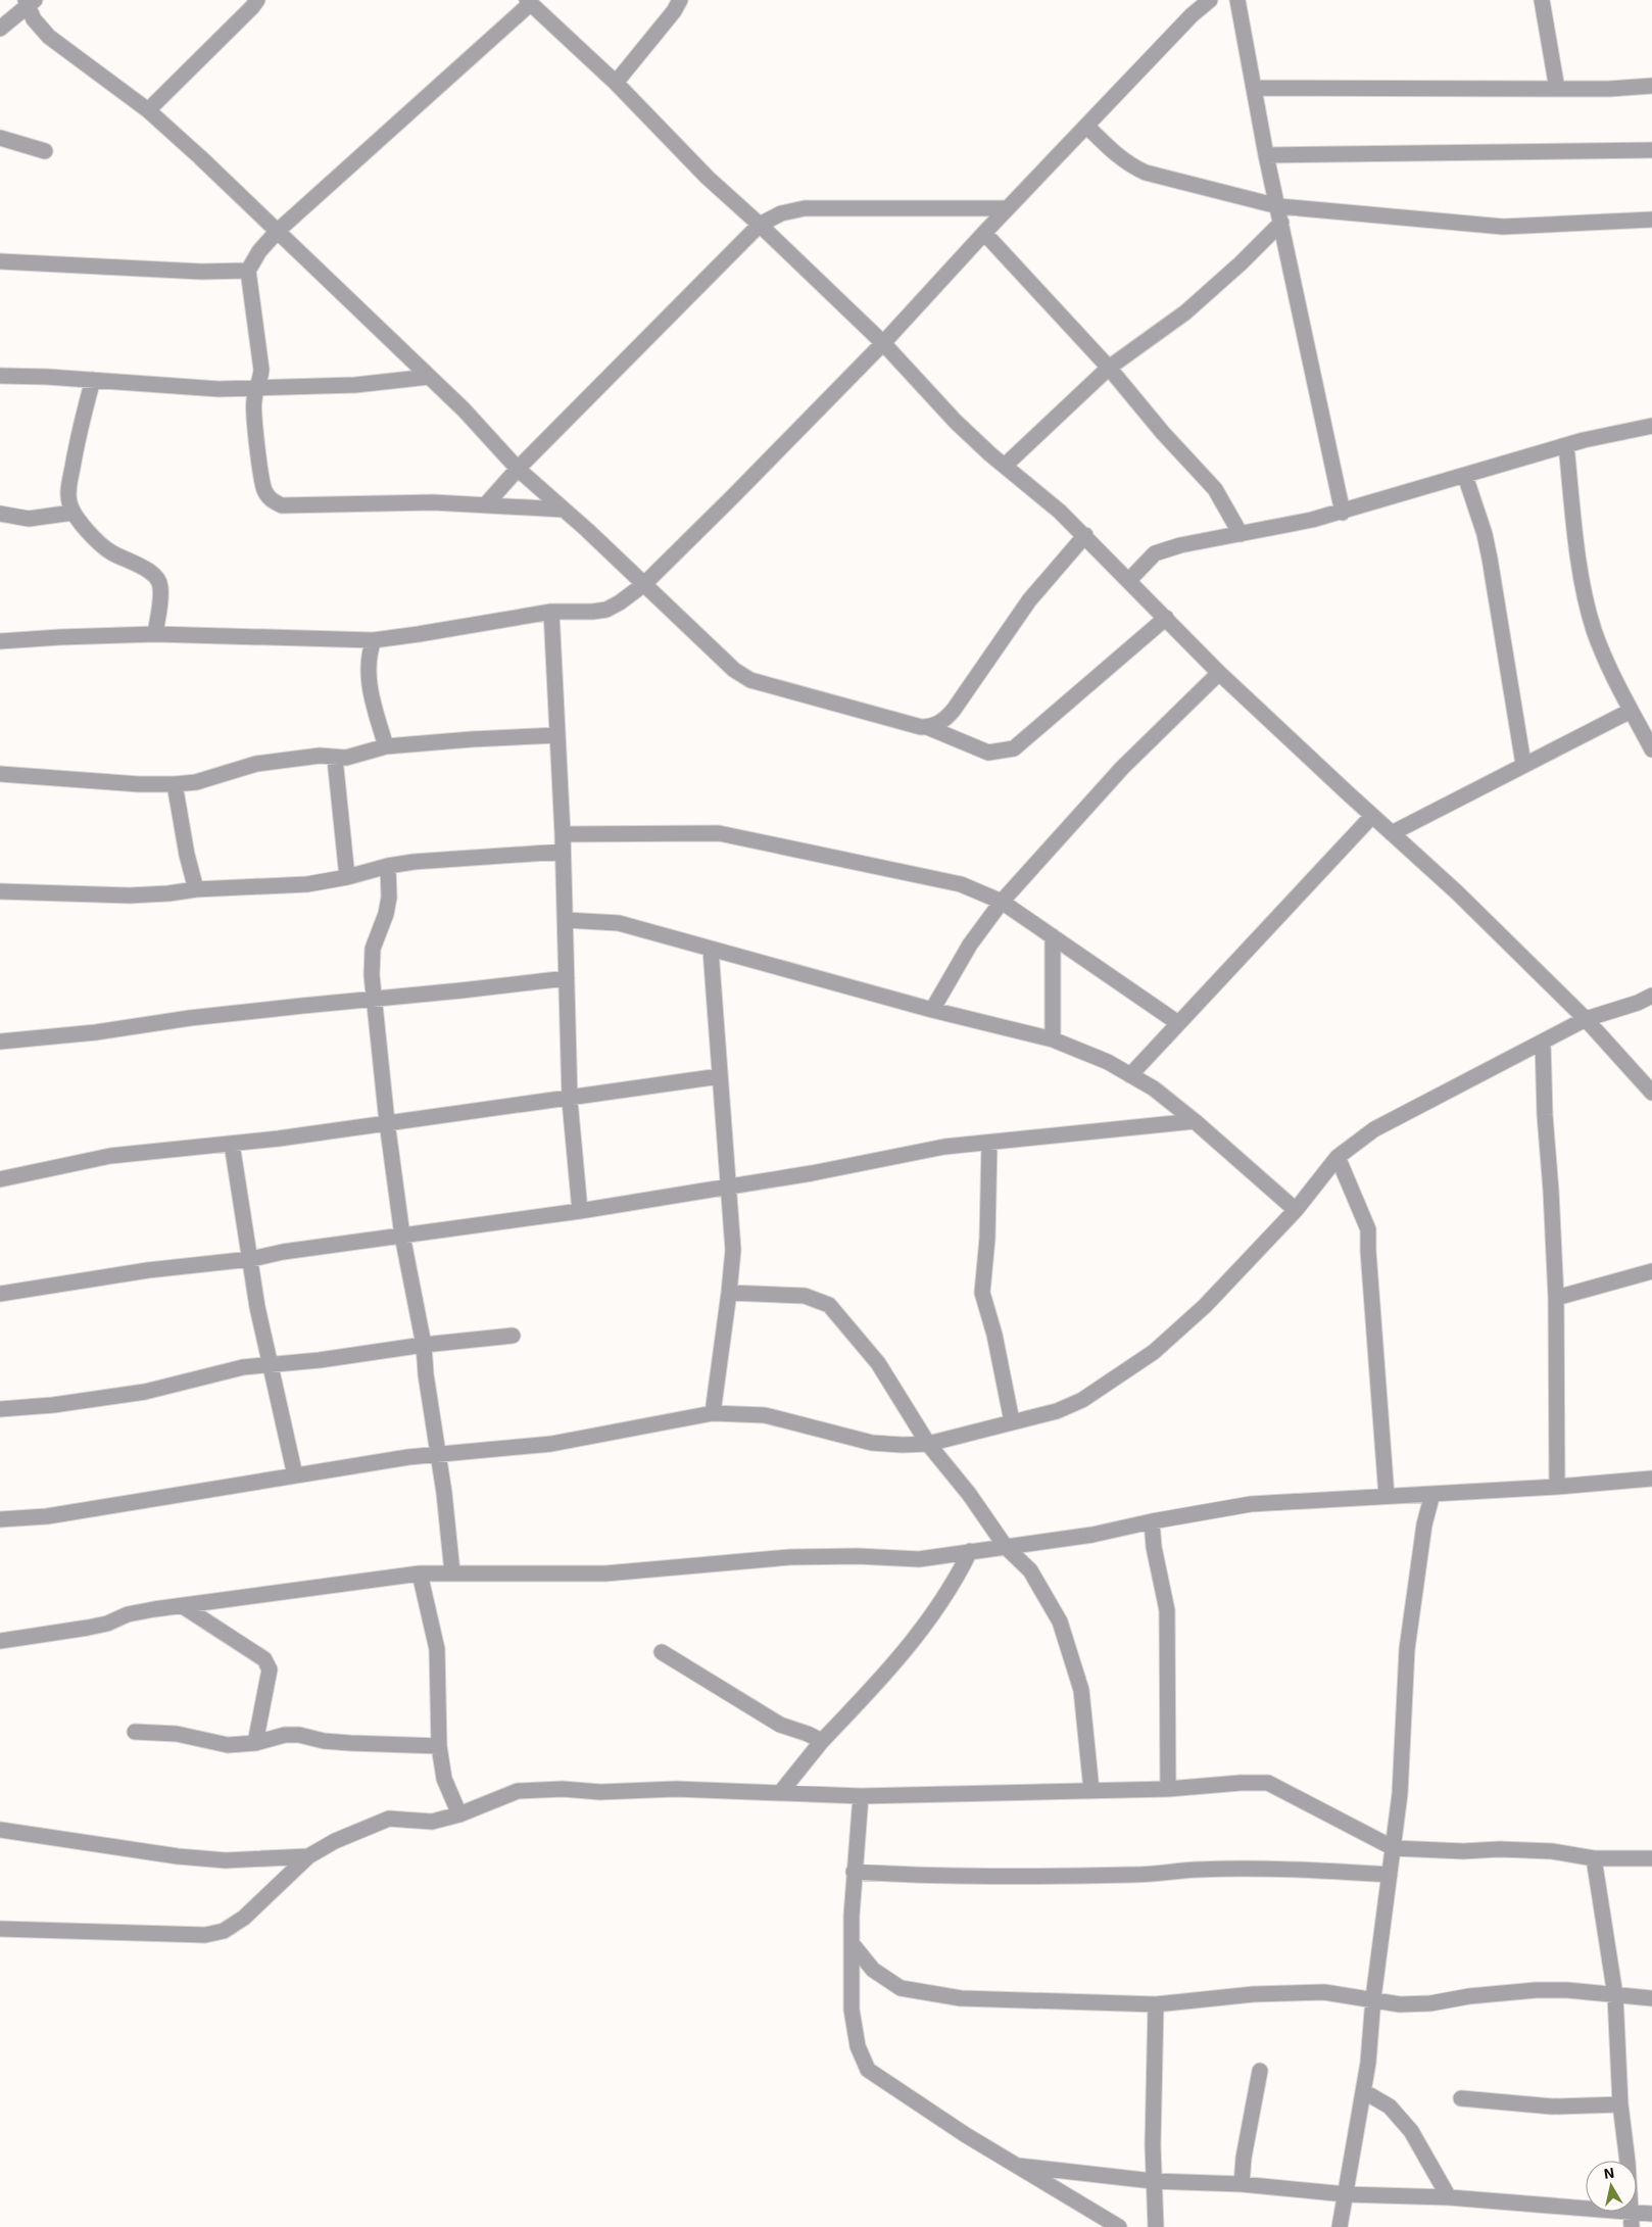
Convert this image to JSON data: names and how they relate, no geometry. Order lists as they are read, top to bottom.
{
  "north": "top"
}
